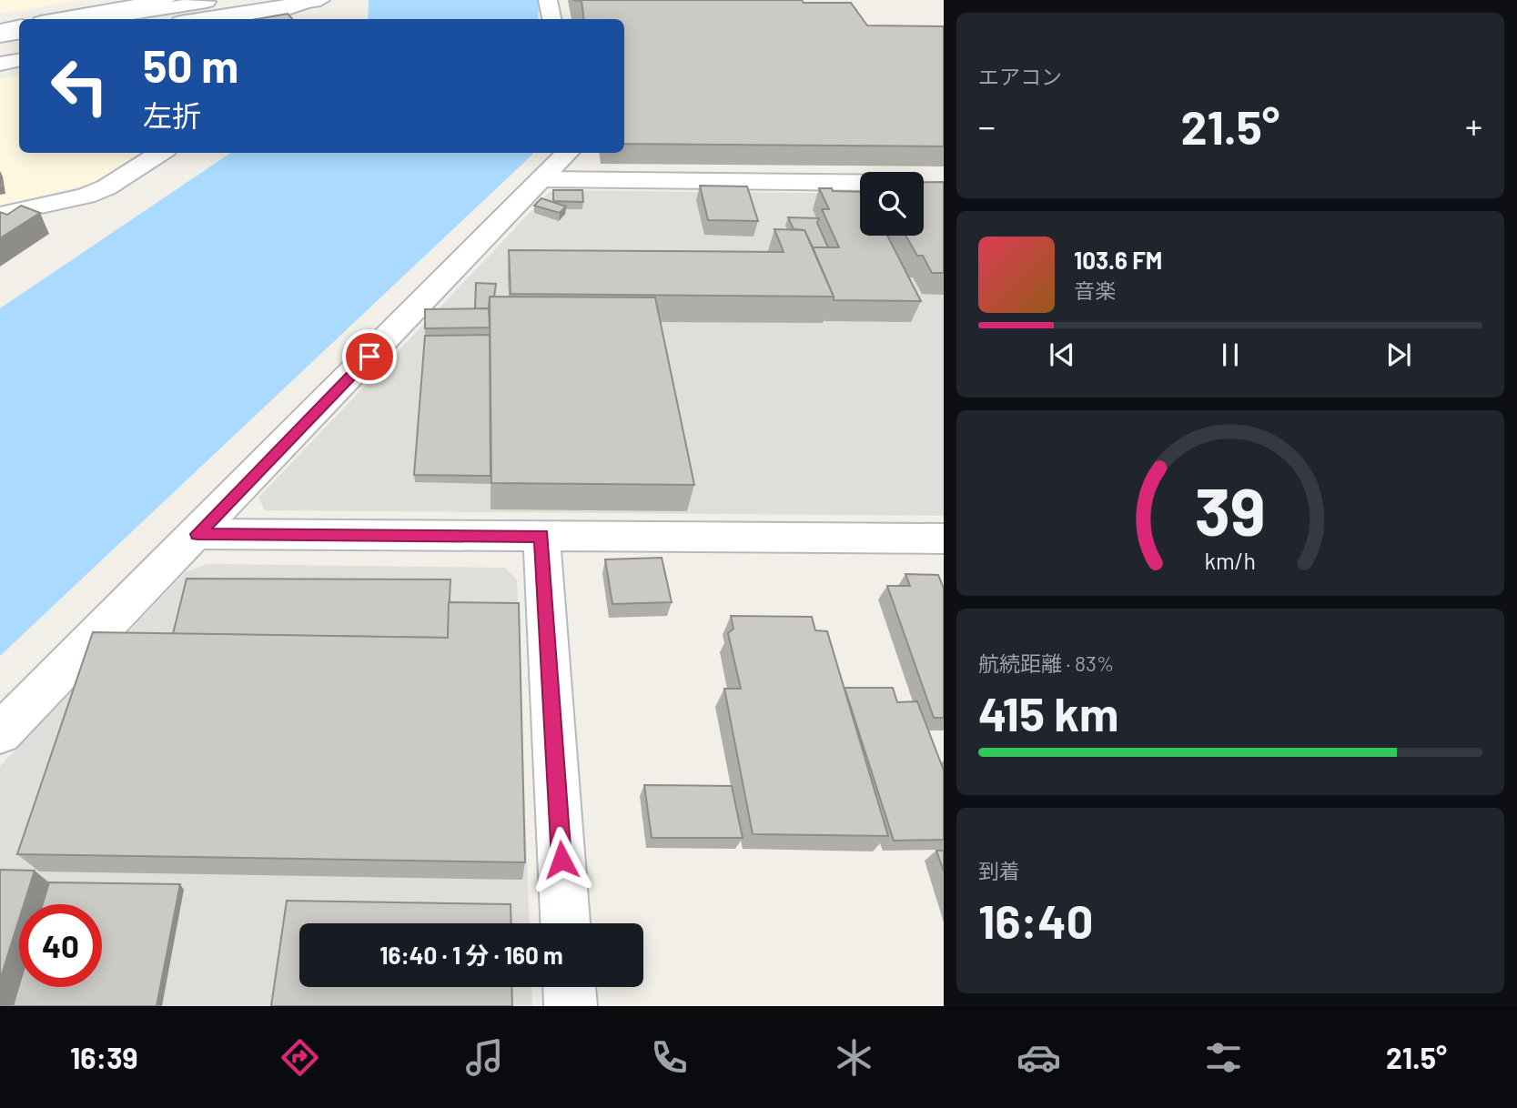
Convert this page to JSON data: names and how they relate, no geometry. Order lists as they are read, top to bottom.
{
  "page": {
    "tile": [
      "エアコン",
      ["航続距離 · 83%", "415 km"],
      ["到着", "16:40"]
    ],
    "turn": ["50 m", "左折"],
    "heat": ["−", "21.5°", "+"],
    "song": ["103.6 FM", "音楽"],
    "limit": "40",
    "trip": "16:40 · 1 分 · 160 m",
    "tabs": ["16:39", "21.5°"],
    "gauge": ["39", "km/h"]
  }
}
